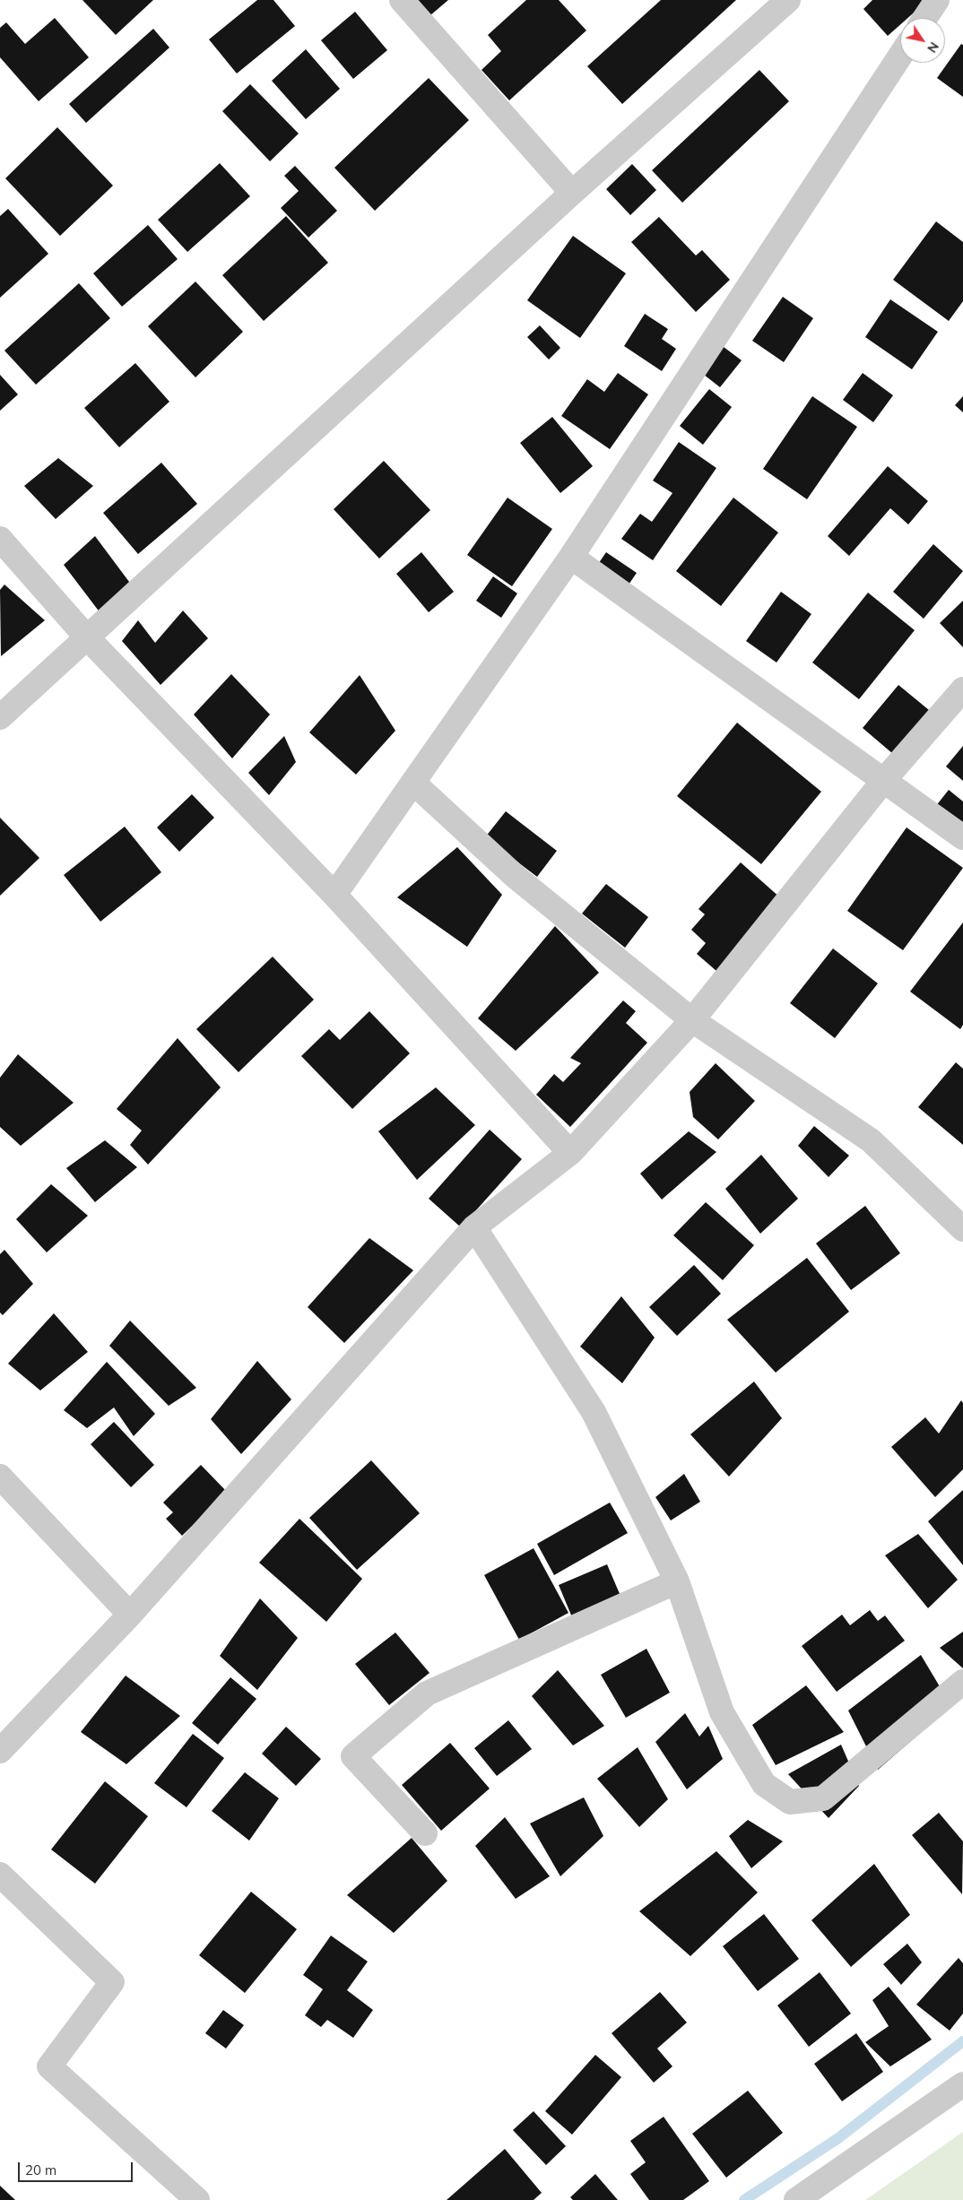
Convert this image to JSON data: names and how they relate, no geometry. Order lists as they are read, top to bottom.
{
  "scale_bar": "20 m",
  "north": "bottom right"
}
